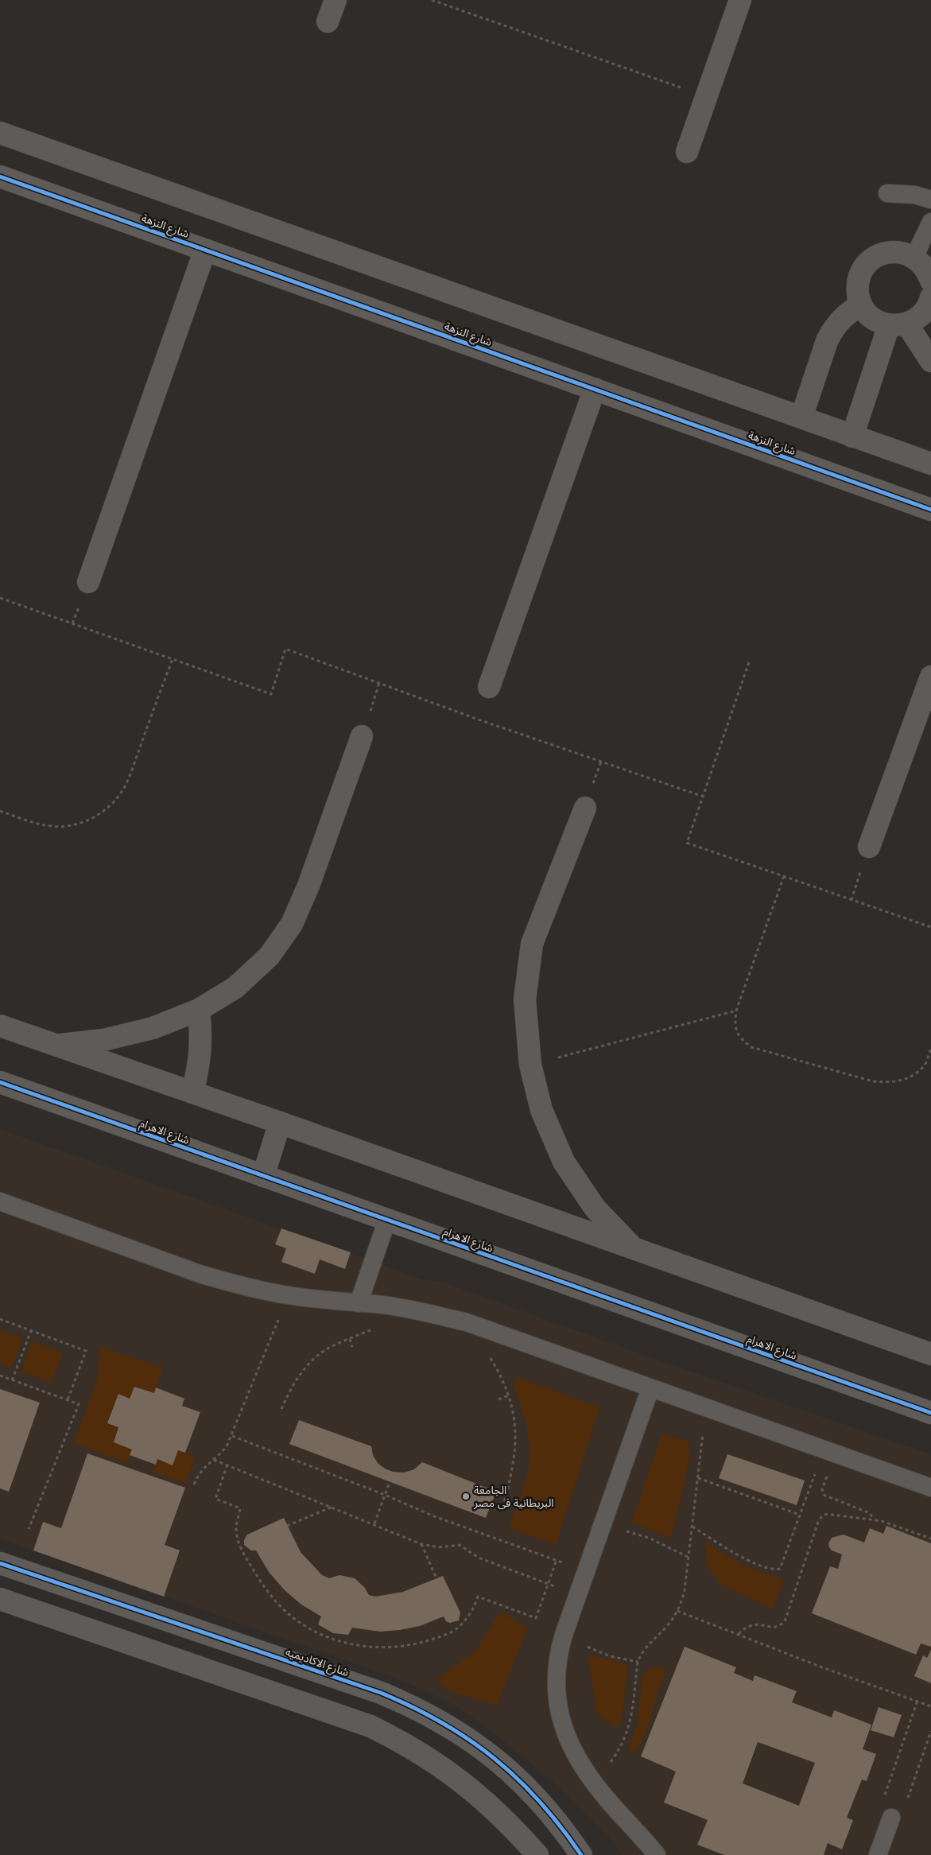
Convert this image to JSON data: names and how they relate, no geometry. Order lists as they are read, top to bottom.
{
  "streets": {
    "street": ["شارع النزهة", "شارع الاهرام", "شارع الاكاديميه"]
  },
  "places": ["الجامعة البريطانية فى مصر"]
}
